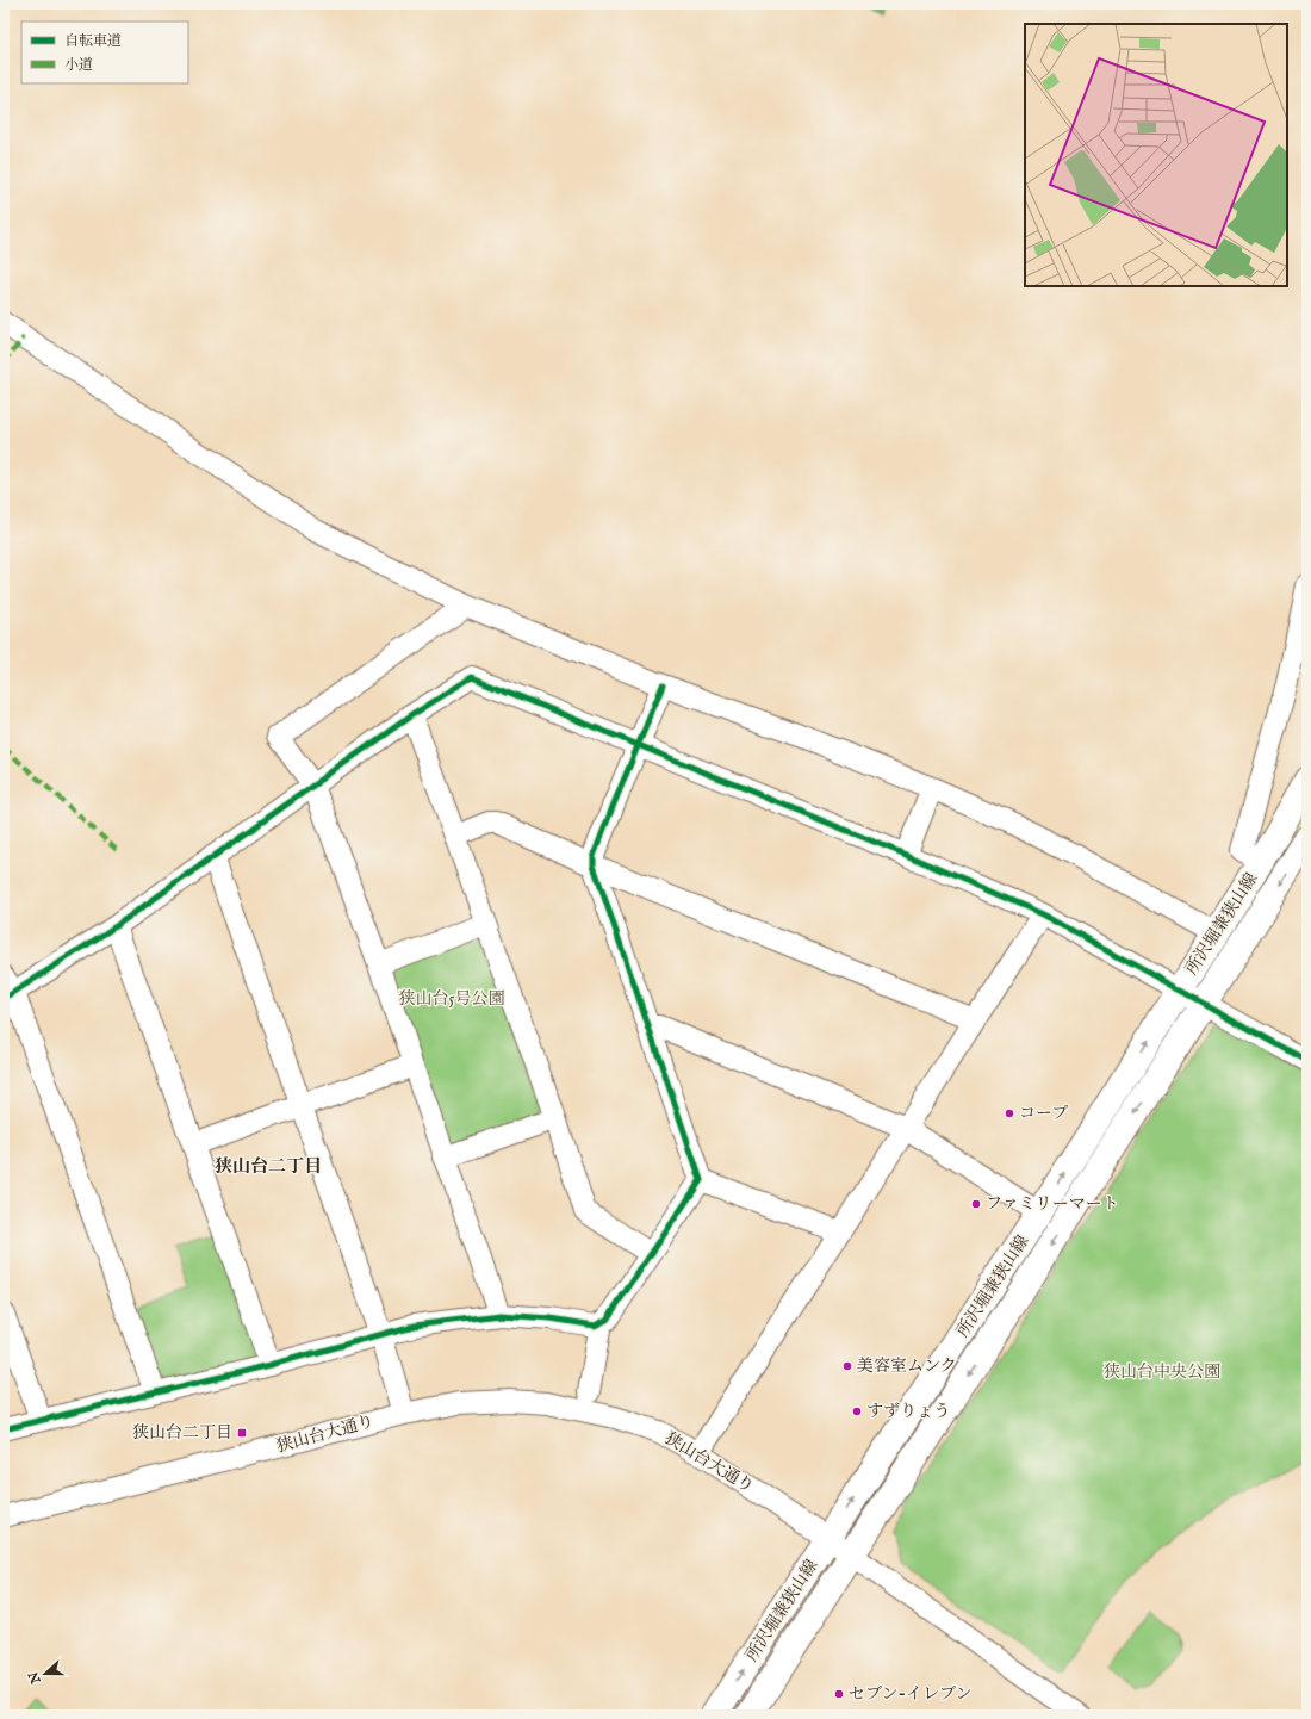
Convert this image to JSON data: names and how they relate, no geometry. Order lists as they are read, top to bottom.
{
  "streets": {
    "main road": ["所沢堀兼狭山線"],
    "street": ["狭山台大通り"]
  },
  "crossings": [
    ["所沢堀兼狭山線", "狭山台大通り"]
  ],
  "districts": ["狭山台二丁目"],
  "parks": ["狭山台5号公園", "狭山台中央公園"],
  "places": {
    "other": [
      "コープ",
      "ファミリーマート",
      "美容室ムンク",
      "すずりょう",
      "セブン-イレブン"
    ],
    "transit": ["狭山台二丁目"]
  },
  "legend": ["自転車道", "小道"],
  "north": "left"
}
